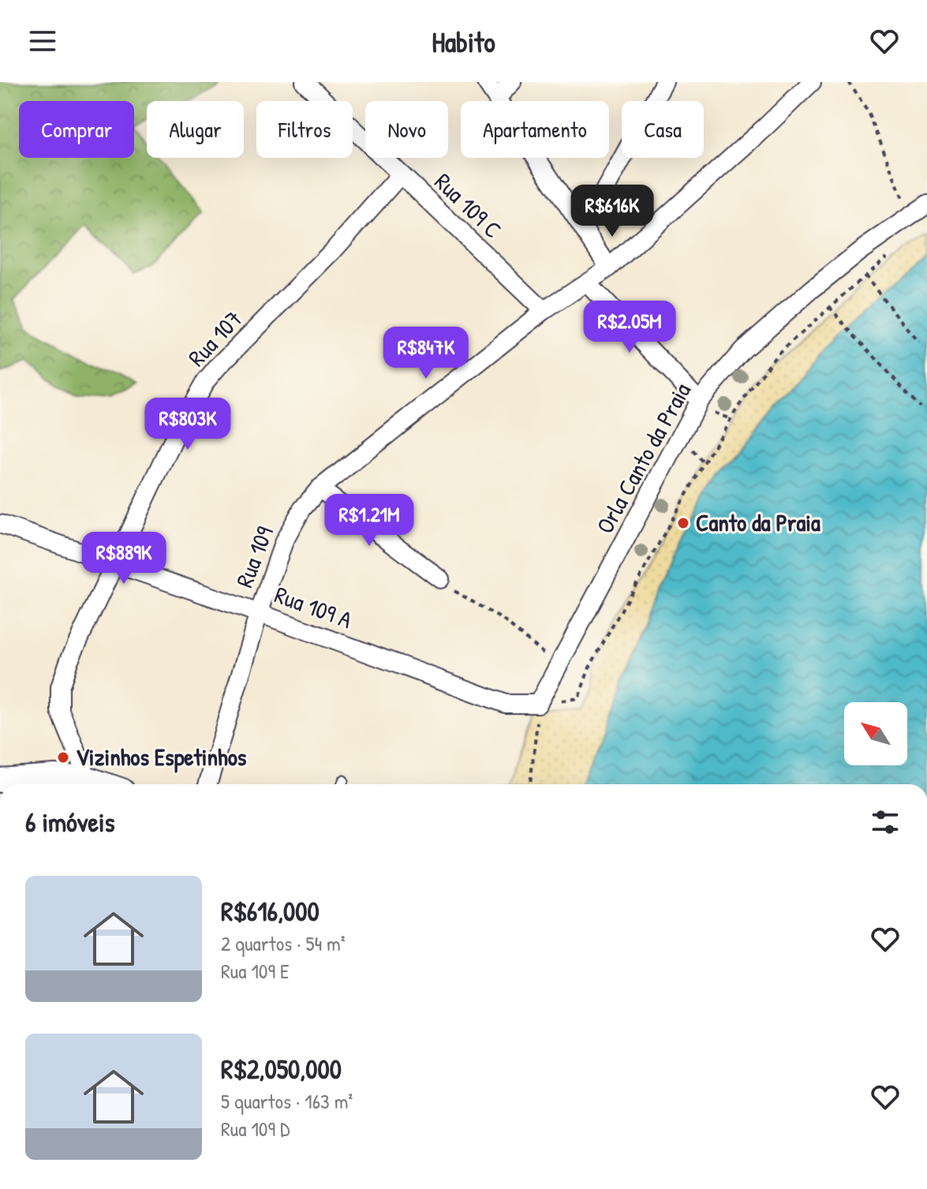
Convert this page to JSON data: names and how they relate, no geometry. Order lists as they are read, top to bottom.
{
  "streets": {
    "street": [
      "Rua 109 C",
      "Rua 107",
      "Orla Canto da Praia",
      "Rua 109",
      "Rua 109 A"
    ]
  },
  "crossings": [
    ["Rua 109 C", "Rua 107"],
    ["Rua 109 C", "Rua 109"],
    ["Rua 107", "Rua 109 A"],
    ["Orla Canto da Praia", "Rua 109 A"],
    ["Rua 109", "Rua 109 A"]
  ],
  "places": ["Canto da Praia", "Vizinhos Espetinhos"],
  "north": "top left",
  "page": {
    "header": "Habito",
    "chip": [
      "Comprar",
      "Alugar",
      "Filtros",
      "Novo",
      "Apartamento",
      "Casa"
    ],
    "price": [
      "R$616K",
      "R$2.05M",
      "R$847K",
      "R$803K",
      "R$1.21M",
      "R$889K"
    ],
    "heading": "6 imóveis",
    "list": [
      {
        "name": "R$616,000",
        "note": "2 quartos · 54 m² · Rua 109 E"
      },
      {
        "name": "R$2,050,000",
        "note": "5 quartos · 163 m² · Rua 109 D"
      }
    ]
  }
}
